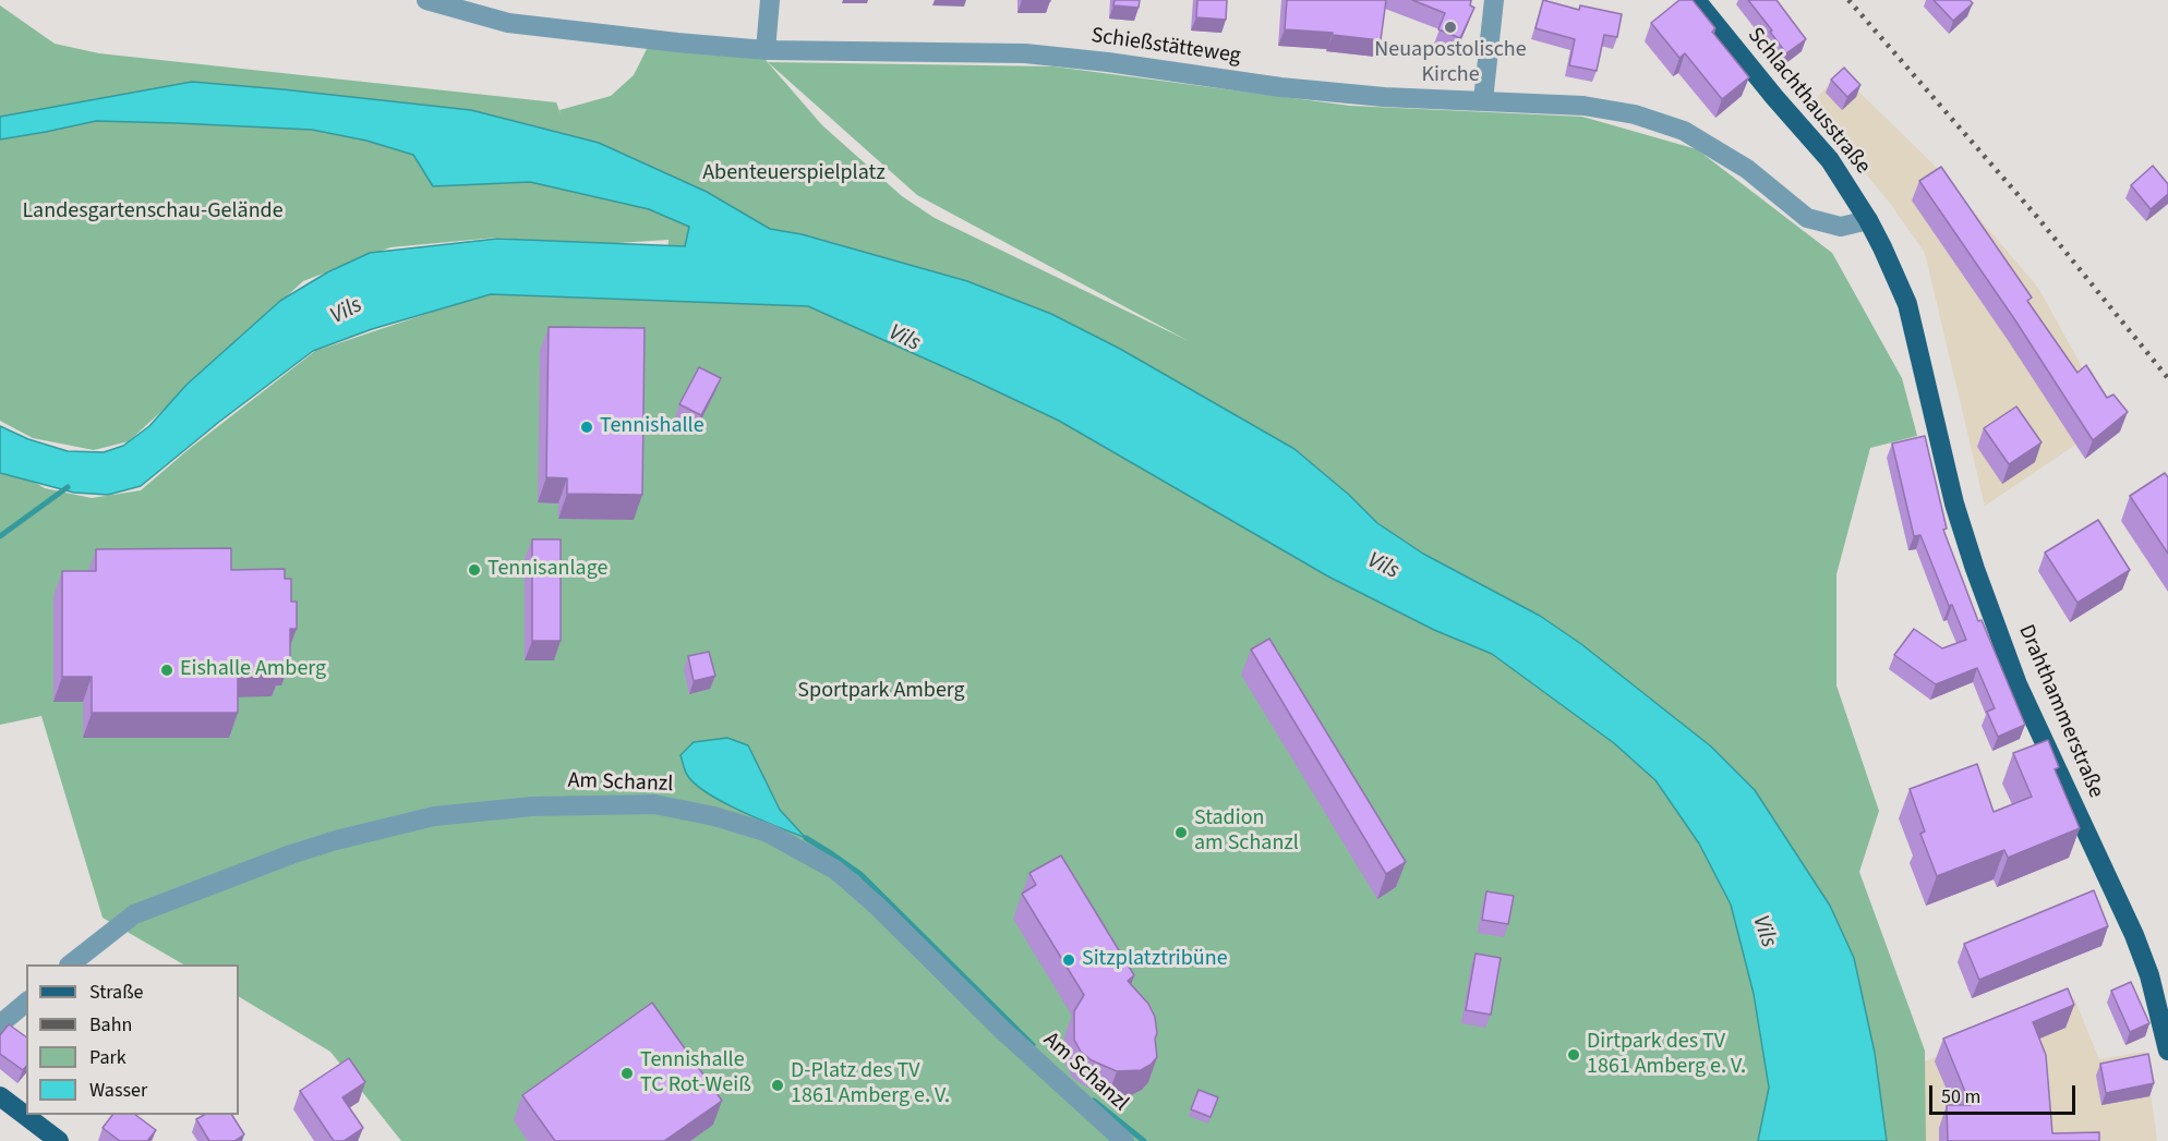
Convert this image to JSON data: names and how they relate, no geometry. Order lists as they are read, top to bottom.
{
  "streets": {
    "main road": ["Schlachthausstraße", "Drahthammerstraße"],
    "street": ["Schießstätteweg", "Am Schanzl"]
  },
  "crossings": [
    ["Schießstätteweg", "Schlachthausstraße"],
    ["Schlachthausstraße", "Drahthammerstraße"]
  ],
  "water": ["Vils"],
  "parks": ["Abenteuerspielplatz", "Landesgartenschau-Gelände", "Sportpark Amberg"],
  "places": [
    "Neuapostolische Kirche",
    "Tennishalle",
    "Tennisanlage",
    "Eishalle Amberg",
    "Stadion am Schanzl",
    "Sitzplatztribüne",
    "Dirtpark des TV 1861 Amberg e. V.",
    "Tennishalle TC Rot-Weiß",
    "D-Platz des TV 1861 Amberg e. V."
  ],
  "legend": [
    "Straße",
    "Bahn",
    "Park",
    "Wasser"
  ],
  "scale_bar": "50 m"
}
